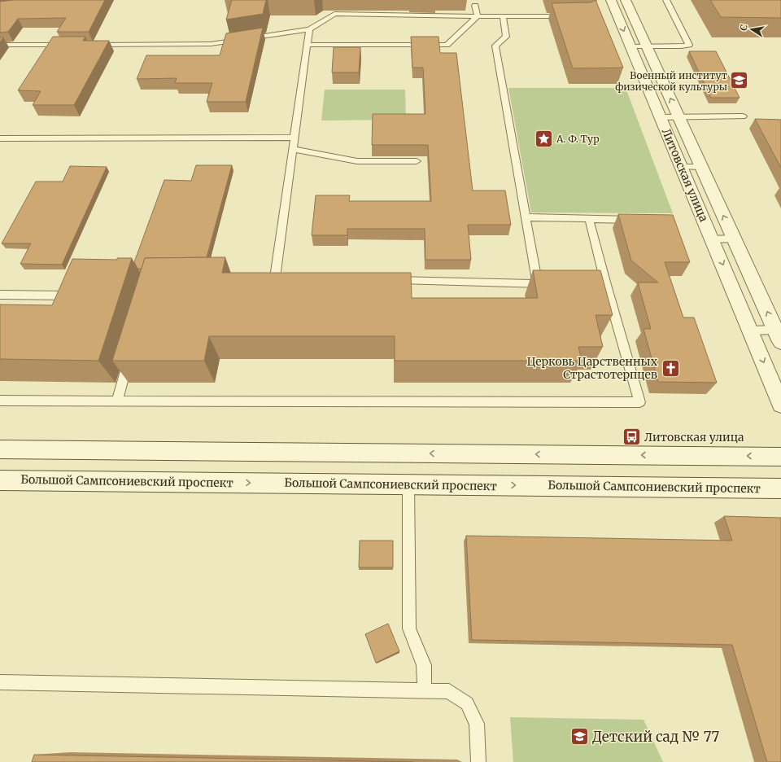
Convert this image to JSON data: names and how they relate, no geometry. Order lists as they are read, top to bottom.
{
  "streets": {
    "street": ["Литовская улица", "Большой Сампсониевский проспект"]
  },
  "places": {
    "school or university": ["Военный институт физической культуры", "Детский сад № 77"],
    "place": ["А. Ф. Тур"],
    "church": ["Церковь Царственных Страстотерпцев"],
    "bus stop": ["Литовская улица"]
  },
  "north": "left"
}
